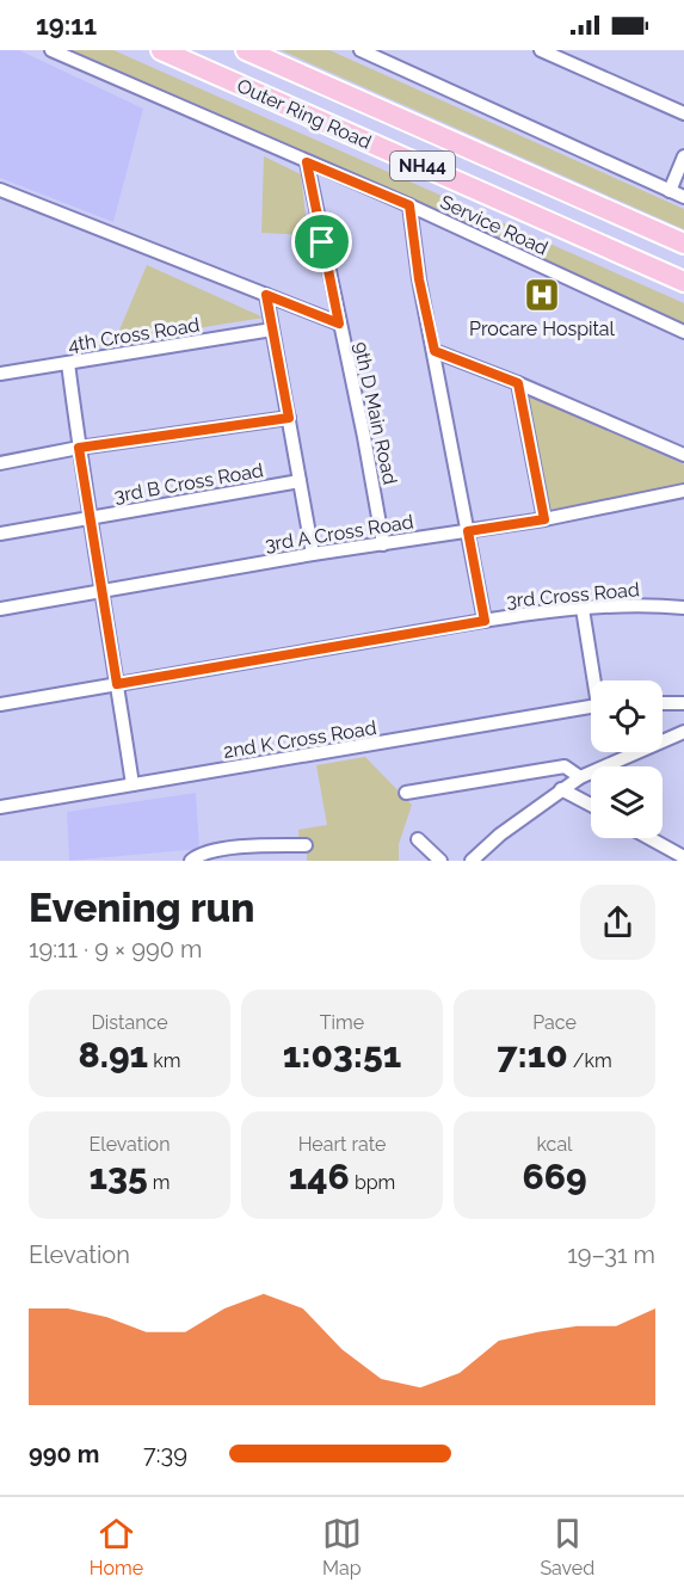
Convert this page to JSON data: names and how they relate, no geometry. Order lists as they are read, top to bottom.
{
  "streets": {
    "highway": ["Outer Ring Road", "NH44"],
    "street": [
      "Service Road",
      "4th Cross Road",
      "9th D Main Road",
      "3rd B Cross Road",
      "3rd A Cross Road",
      "3rd Cross Road",
      "2nd K Cross Road"
    ]
  },
  "crossings": [
    ["Service Road", "9th D Main Road"],
    ["9th D Main Road", "3rd A Cross Road"]
  ],
  "places": {
    "hospital": ["Procare Hospital"]
  },
  "page": {
    "status": "19:11",
    "heading": ["Evening run", "19:11 · 9 × 990 m"],
    "stats": [
      ["Distance", "8.91 km"],
      ["Time", "1:03:51"],
      ["Pace", "7:10 /km"],
      ["Elevation", "135 m"],
      ["Heart rate", "146 bpm"],
      ["kcal", "669"]
    ],
    "chart": ["Elevation", "19–31 m"],
    "list": [
      {
        "name": "990 m",
        "note": "7:39"
      }
    ],
    "tabs": ["Home", "Map", "Saved"]
  }
}
